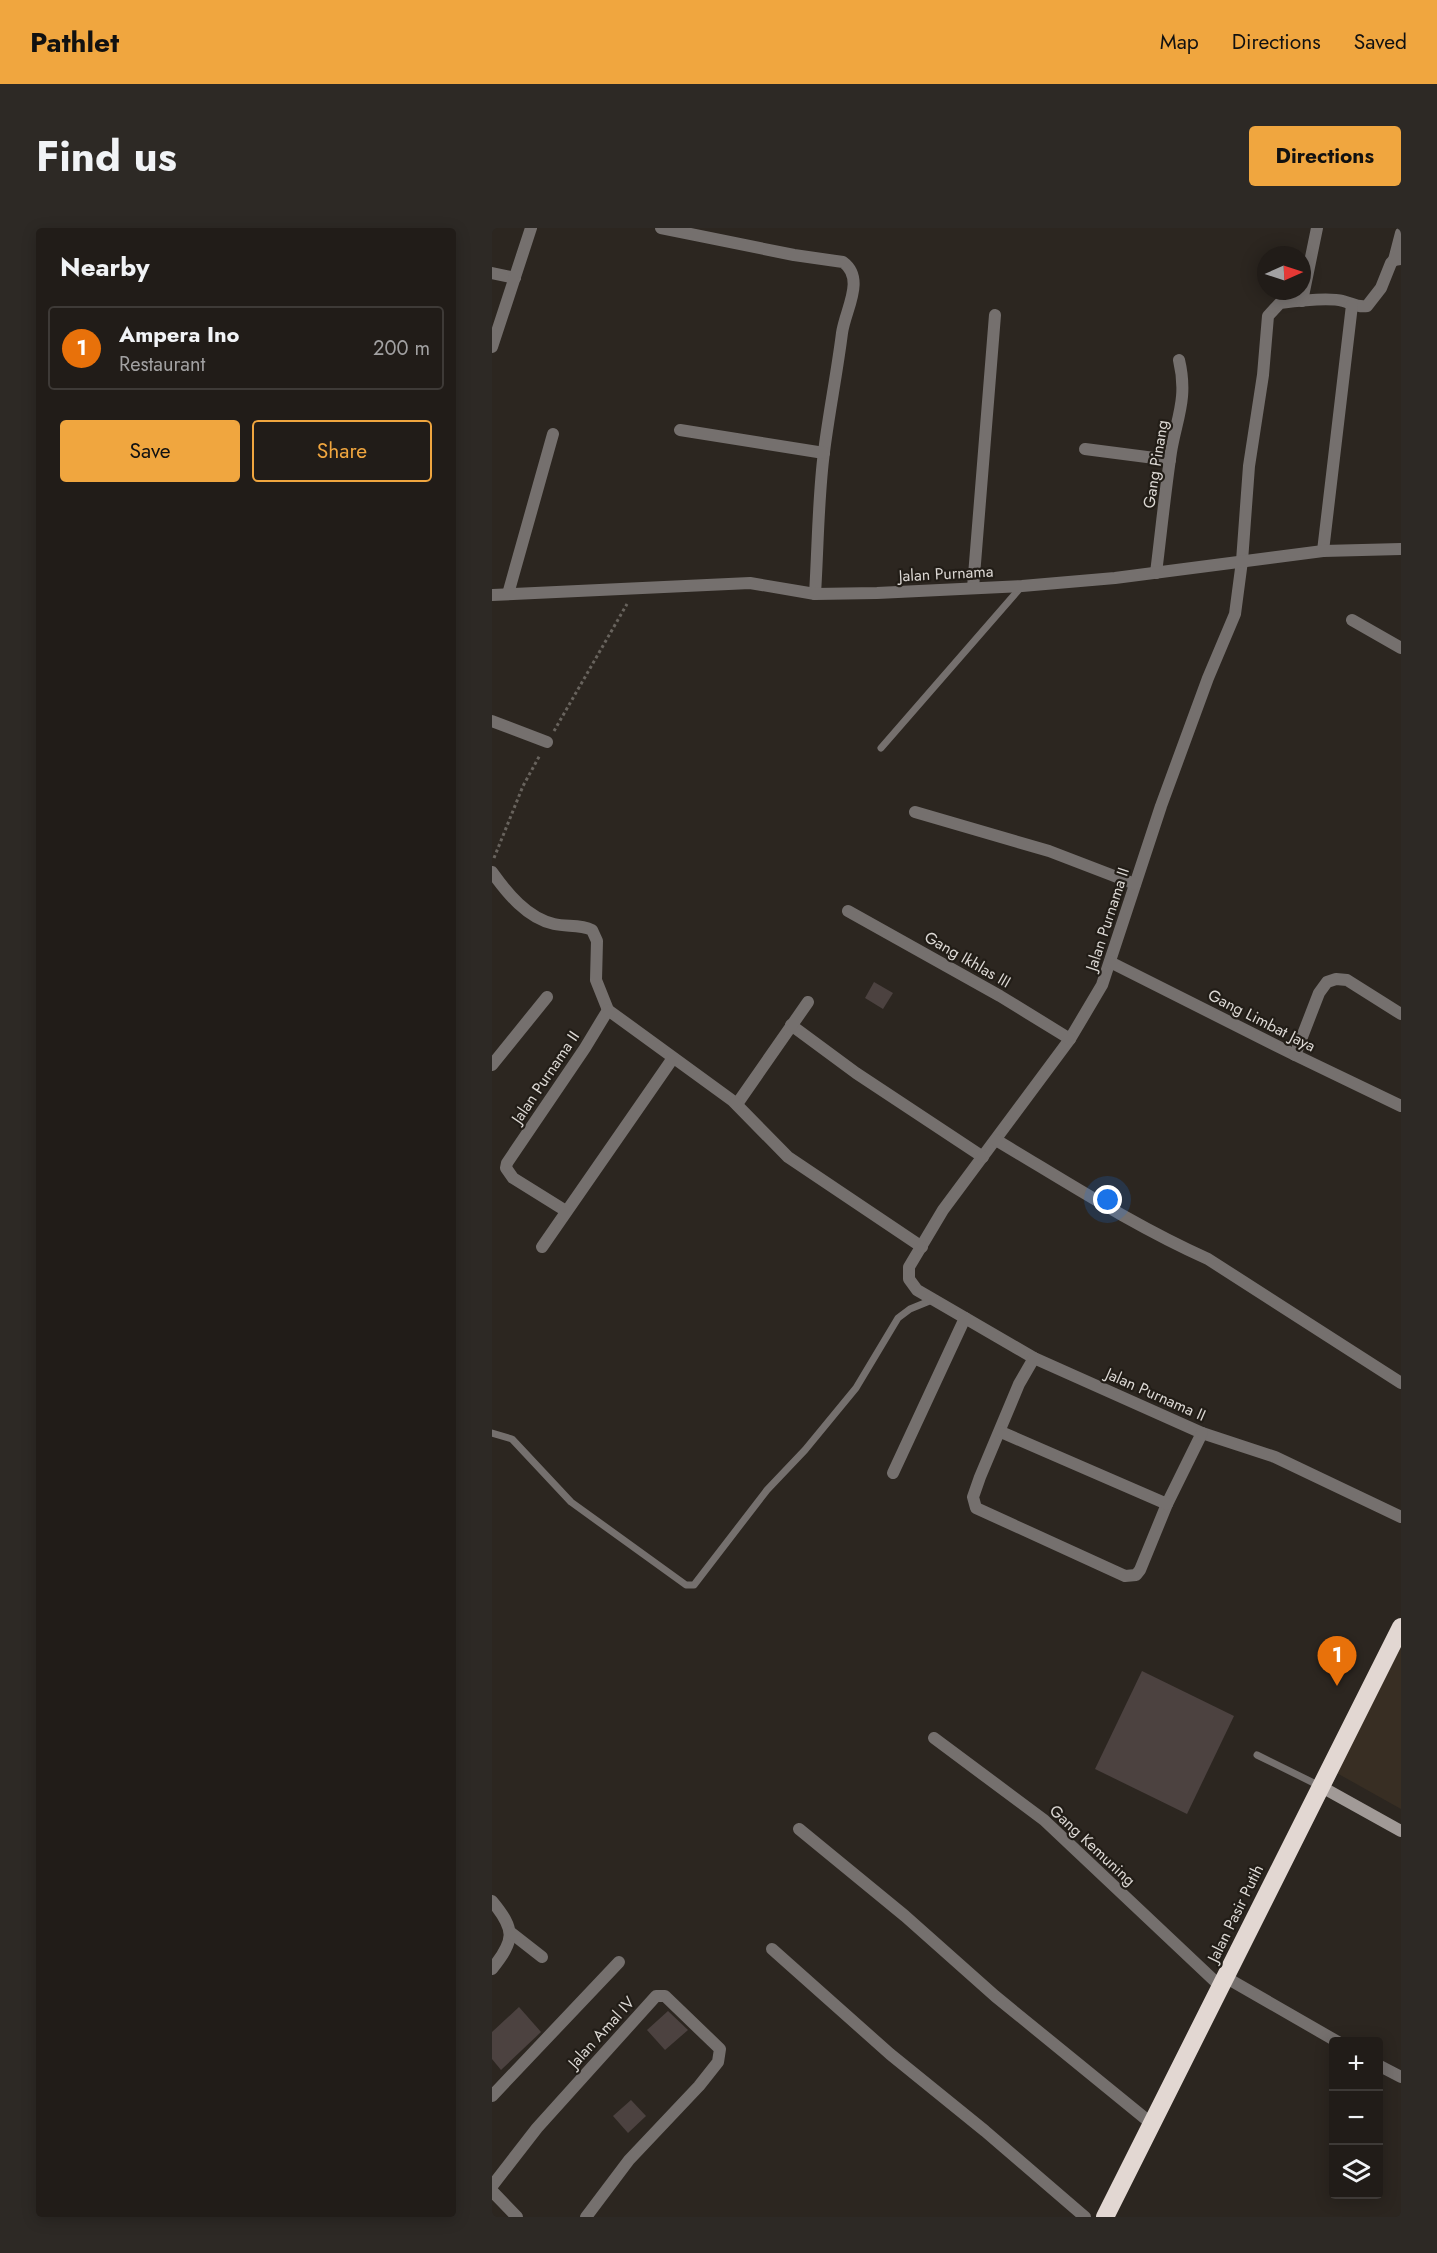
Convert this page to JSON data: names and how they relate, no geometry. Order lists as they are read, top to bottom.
{
  "streets": {
    "highway": ["Jalan Pasir Putih"],
    "street": [
      "Gang Pinang",
      "Jalan Purnama",
      "Jalan Purnama II",
      "Gang Ikhlas III",
      "Gang Limbat Jaya",
      "Gang Kemuning",
      "Jalan Amal IV"
    ]
  },
  "crossings": [
    ["Gang Pinang", "Jalan Purnama"],
    ["Jalan Purnama", "Jalan Purnama II"],
    ["Jalan Purnama II", "Gang Ikhlas III"],
    ["Jalan Purnama II", "Gang Limbat Jaya"],
    ["Gang Kemuning", "Jalan Pasir Putih"]
  ],
  "north": "right",
  "page": {
    "header": "Pathlet",
    "nav": ["Map", "Directions", "Saved"],
    "title": "Find us",
    "buttons": [
      "Directions",
      ["Save", "Share"]
    ],
    "heading": "Nearby",
    "list": [
      {
        "mark": "1",
        "name": "Ampera Ino",
        "note": "Restaurant",
        "value": "200 m"
      }
    ],
    "pins": "1",
    "map_buttons": ["+", "−"]
  }
}
